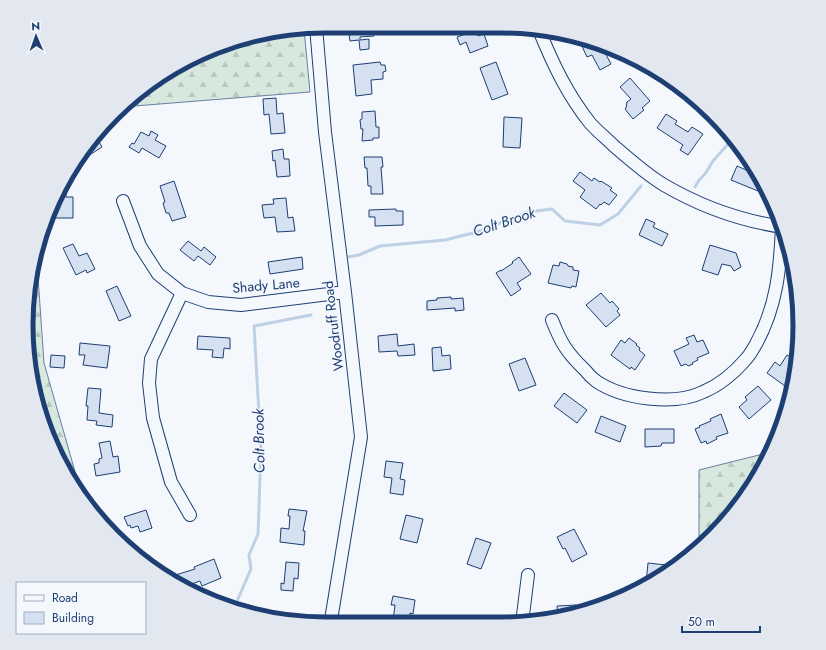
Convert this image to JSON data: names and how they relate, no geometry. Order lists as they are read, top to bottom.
{
  "streets": {
    "street": ["Shady Lane", "Woodruff Road"]
  },
  "crossings": [
    ["Shady Lane", "Woodruff Road"]
  ],
  "water": ["Colt Brook"],
  "legend": ["Road", "Building"],
  "scale_bar": "50 m",
  "north": "top"
}
